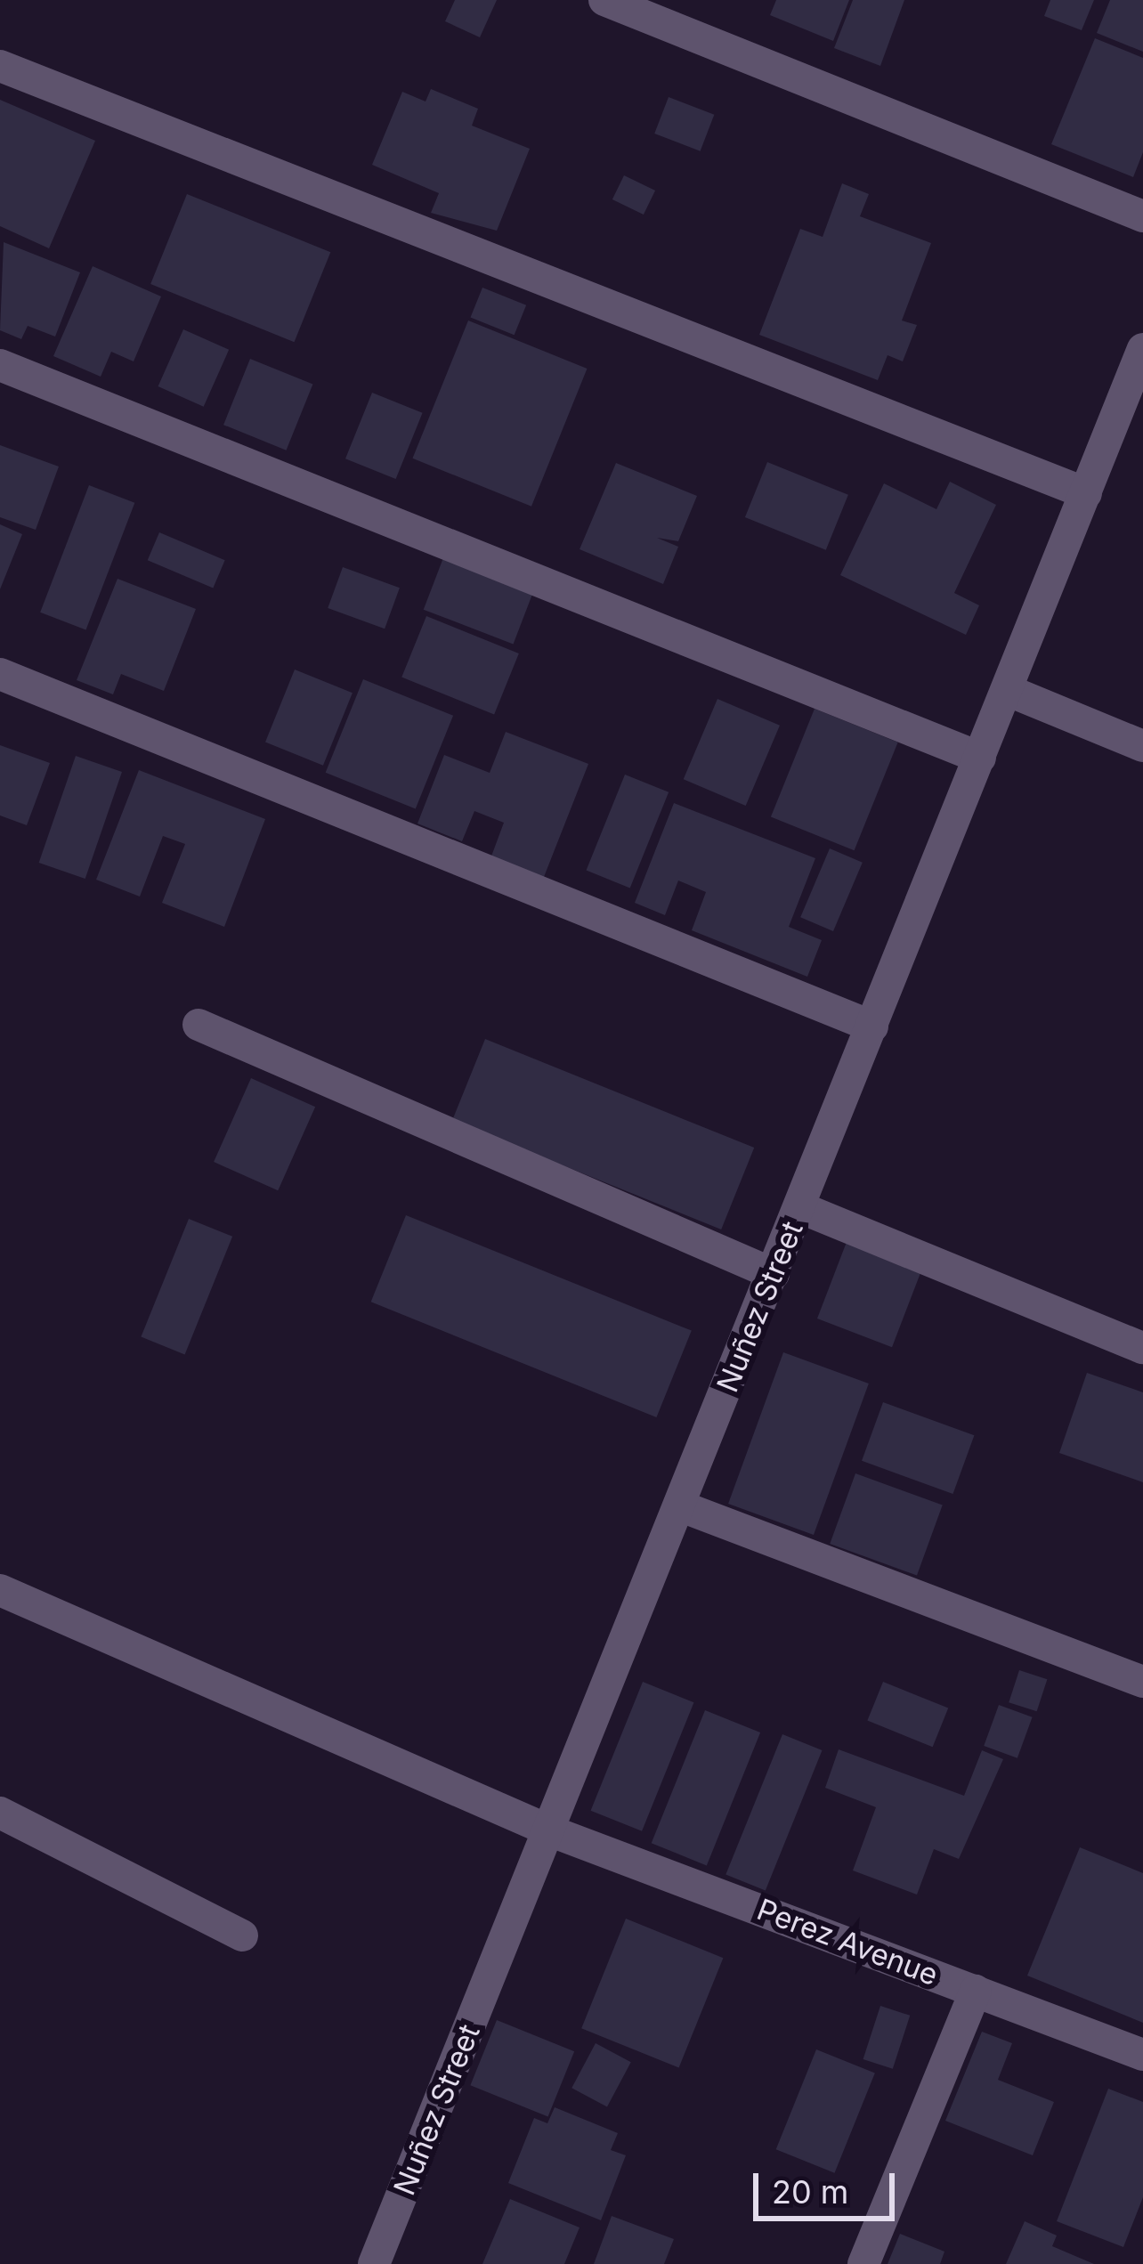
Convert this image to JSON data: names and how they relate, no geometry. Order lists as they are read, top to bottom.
{
  "streets": {
    "street": ["Nuñez Street", "Perez Avenue"]
  },
  "crossings": [
    ["Nuñez Street", "Perez Avenue"]
  ],
  "scale_bar": "20 m"
}
